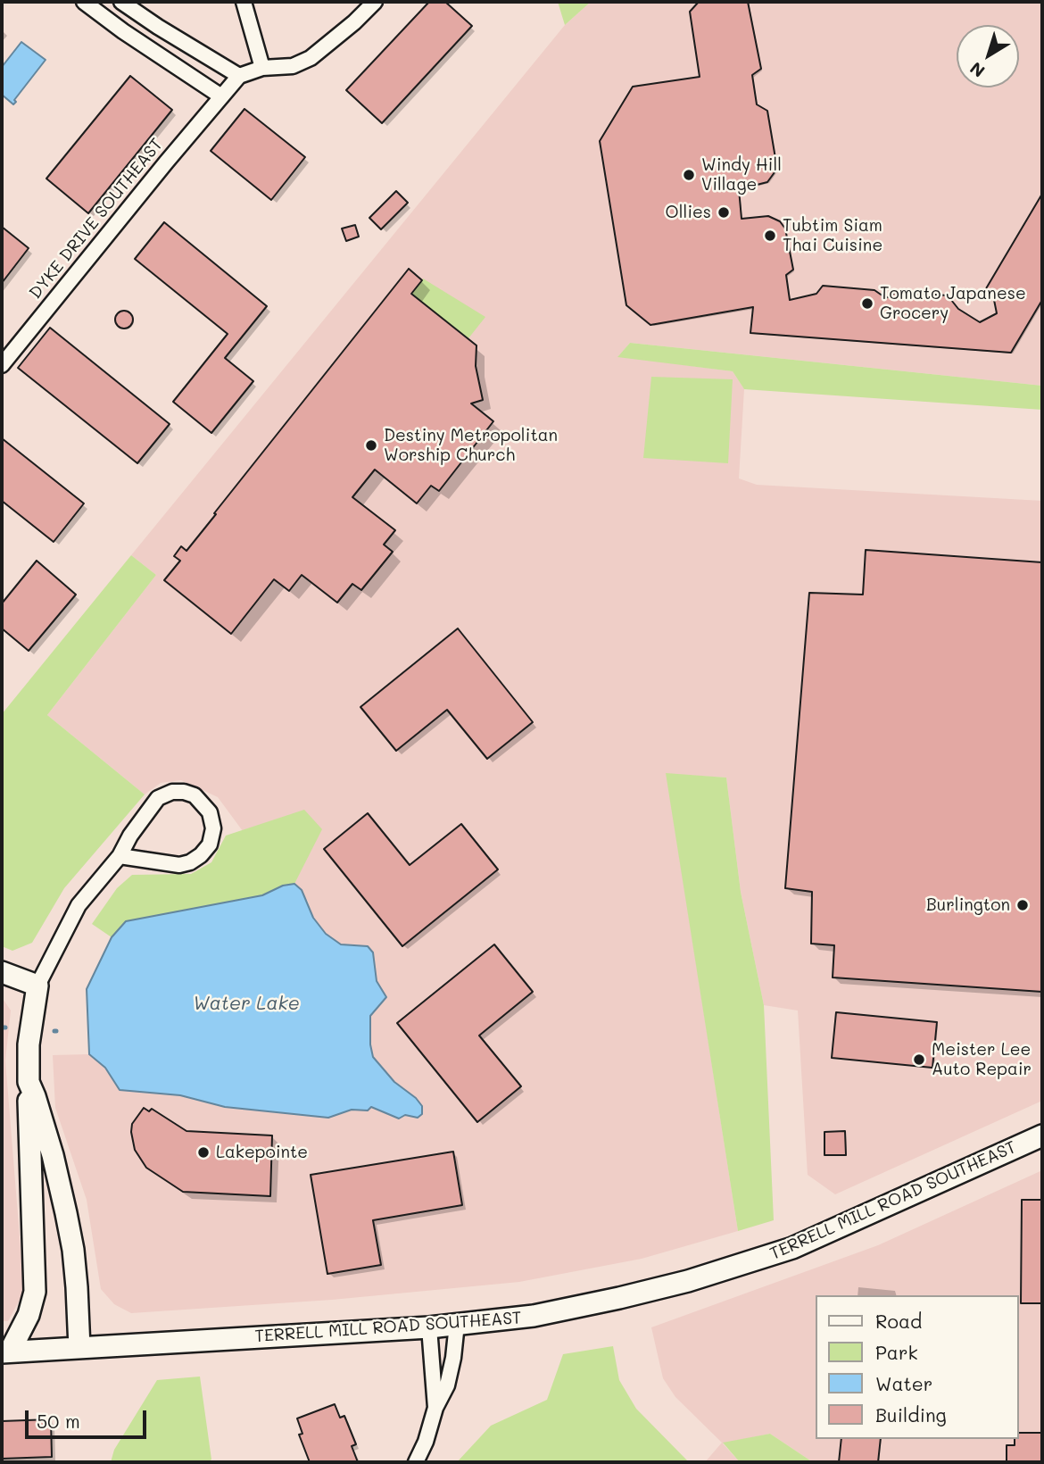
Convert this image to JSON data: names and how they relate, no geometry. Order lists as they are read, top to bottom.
{
  "streets": {
    "main road": ["TERRELL MILL ROAD SOUTHEAST"],
    "street": ["DYKE DRIVE SOUTHEAST"]
  },
  "water": ["Water Lake"],
  "places": [
    "Windy Hill Village",
    "Ollies",
    "Tubtim Siam Thai Cuisine",
    "Tomato Japanese Grocery",
    "Destiny Metropolitan Worship Church",
    "Burlington",
    "Meister Lee Auto Repair",
    "Lakepointe"
  ],
  "legend": [
    "Road",
    "Park",
    "Water",
    "Building"
  ],
  "scale_bar": "50 m",
  "north": "bottom left"
}
